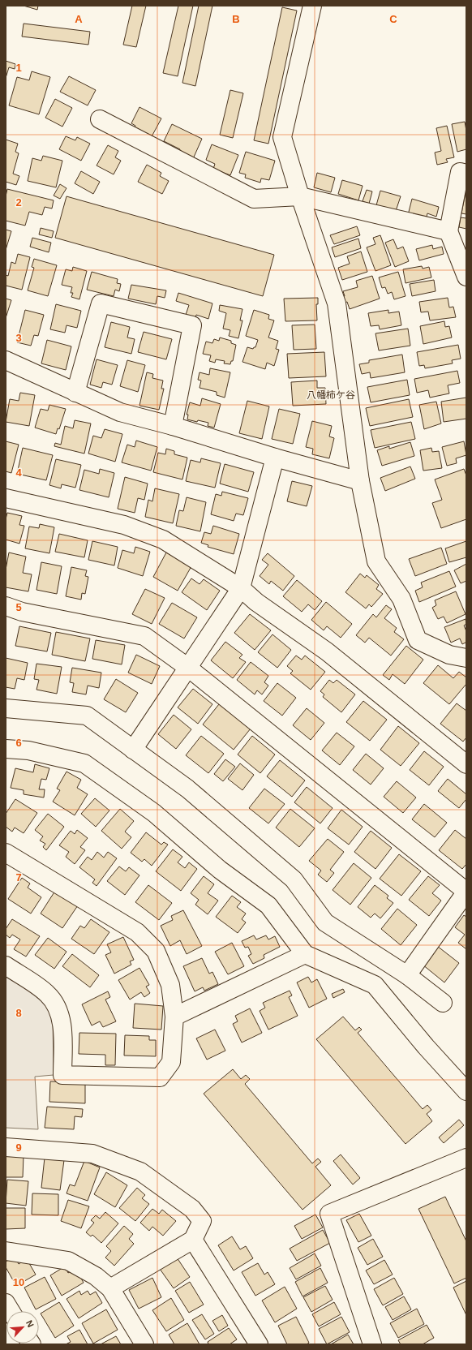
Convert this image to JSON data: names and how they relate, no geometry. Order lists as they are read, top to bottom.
{
  "districts": ["八幡柿ケ谷"],
  "north": "top right",
  "grid": {
    "columns": ["A", "B", "C"],
    "rows": [
      "1",
      "2",
      "3",
      "4",
      "5",
      "6",
      "7",
      "8",
      "9",
      "10"
    ]
  }
}
